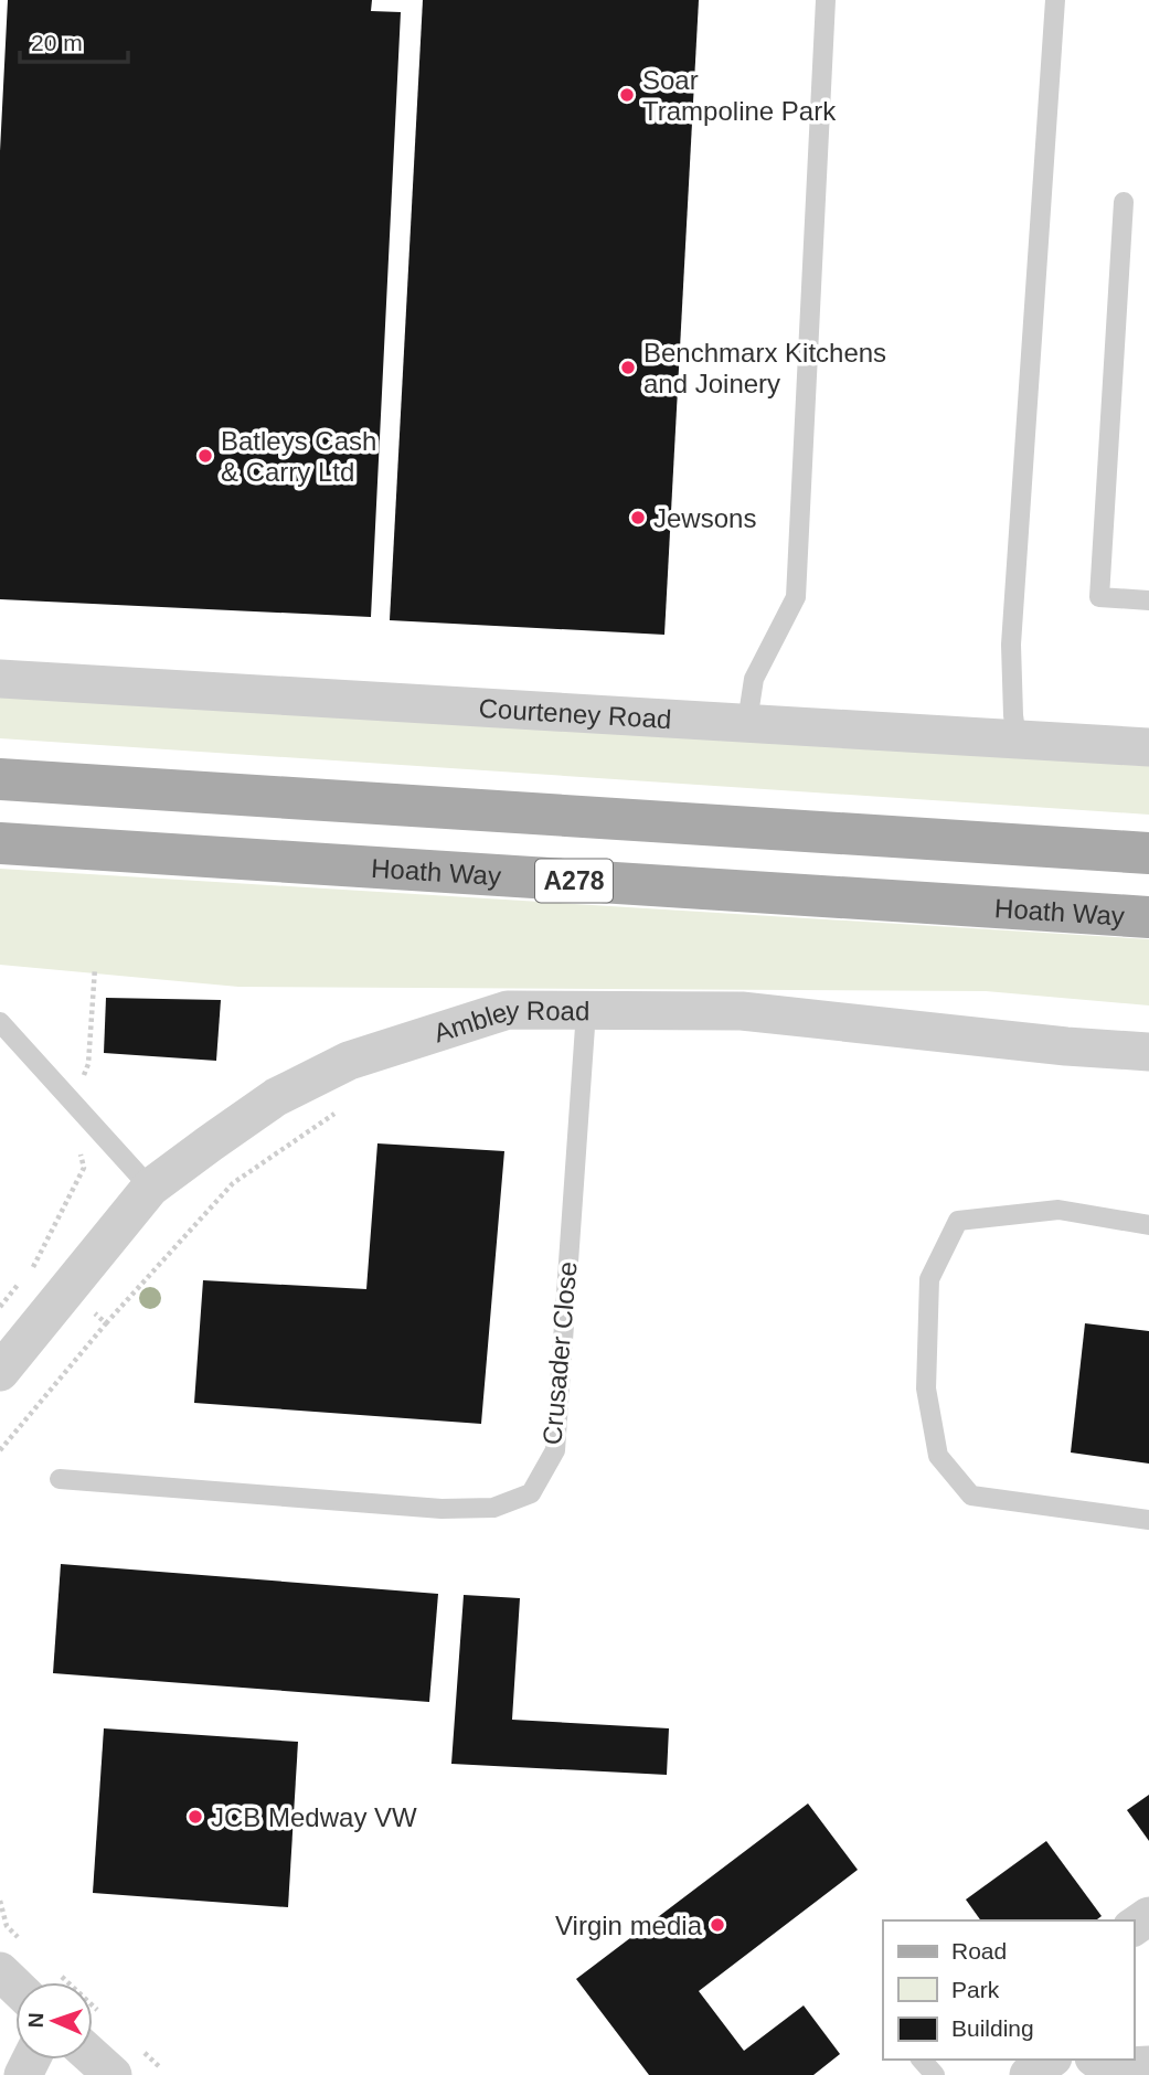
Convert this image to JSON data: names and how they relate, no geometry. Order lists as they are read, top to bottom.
{
  "streets": {
    "main road": ["Hoath Way", "A278"],
    "street": ["Courteney Road", "Ambley Road"],
    "lane": ["Crusader Close"]
  },
  "crossings": [
    ["Ambley Road", "Crusader Close"]
  ],
  "places": [
    "Soar Trampoline Park",
    "Benchmarx Kitchens and Joinery",
    "Batleys Cash & Carry Ltd",
    "Jewsons",
    "JCB Medway VW",
    "Virgin media"
  ],
  "legend": ["Road", "Park", "Building"],
  "scale_bar": "20 m",
  "north": "left"
}
